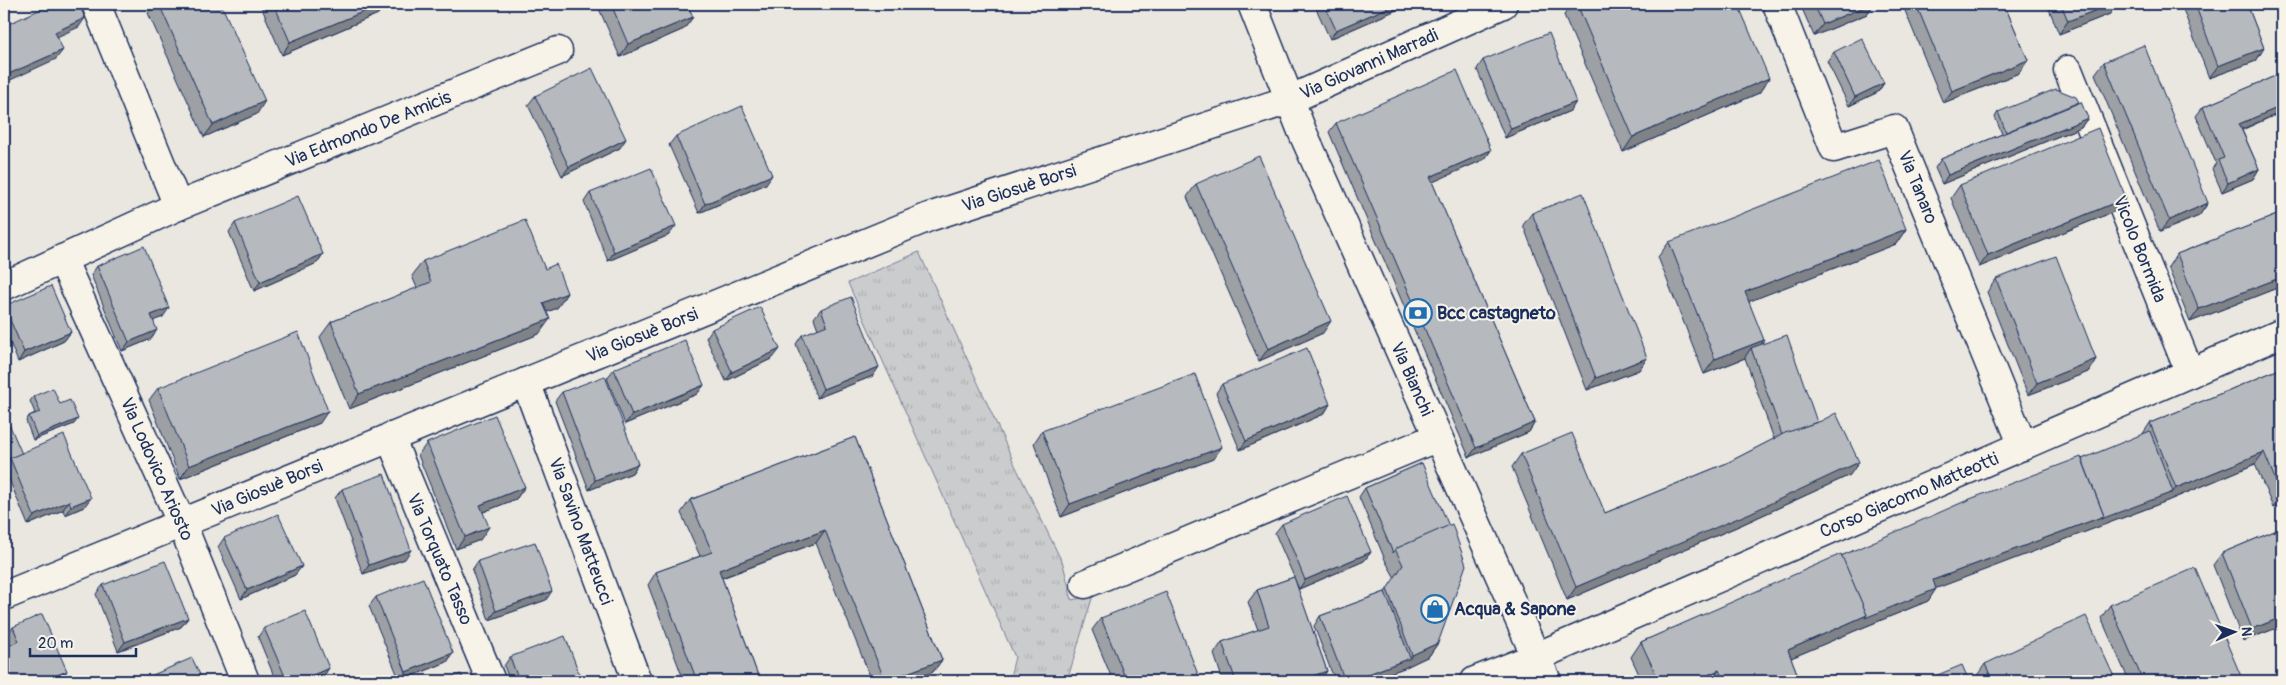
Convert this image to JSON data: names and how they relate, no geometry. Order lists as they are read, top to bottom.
{
  "streets": {
    "street": [
      "Via Giovanni Marradi",
      "Via Edmondo De Amicis",
      "Via Tanaro",
      "Via Giosuè Borsi",
      "Vicolo Bormida",
      "Via Bianchi",
      "Via Lodovico Ariosto",
      "Corso Giacomo Matteotti",
      "Via Savino Matteucci",
      "Via Torquato Tasso"
    ]
  },
  "crossings": [
    ["Via Giovanni Marradi", "Via Giosuè Borsi"],
    ["Via Giovanni Marradi", "Via Bianchi"],
    ["Via Edmondo De Amicis", "Via Lodovico Ariosto"],
    ["Via Tanaro", "Corso Giacomo Matteotti"],
    ["Via Giosuè Borsi", "Via Bianchi"],
    ["Via Giosuè Borsi", "Via Lodovico Ariosto"],
    ["Via Giosuè Borsi", "Via Savino Matteucci"],
    ["Via Giosuè Borsi", "Via Torquato Tasso"],
    ["Vicolo Bormida", "Corso Giacomo Matteotti"],
    ["Via Bianchi", "Corso Giacomo Matteotti"]
  ],
  "places": {
    "bank": ["Bcc castagneto"],
    "shop": ["Acqua & Sapone"]
  },
  "scale_bar": "20 m",
  "north": "right"
}
